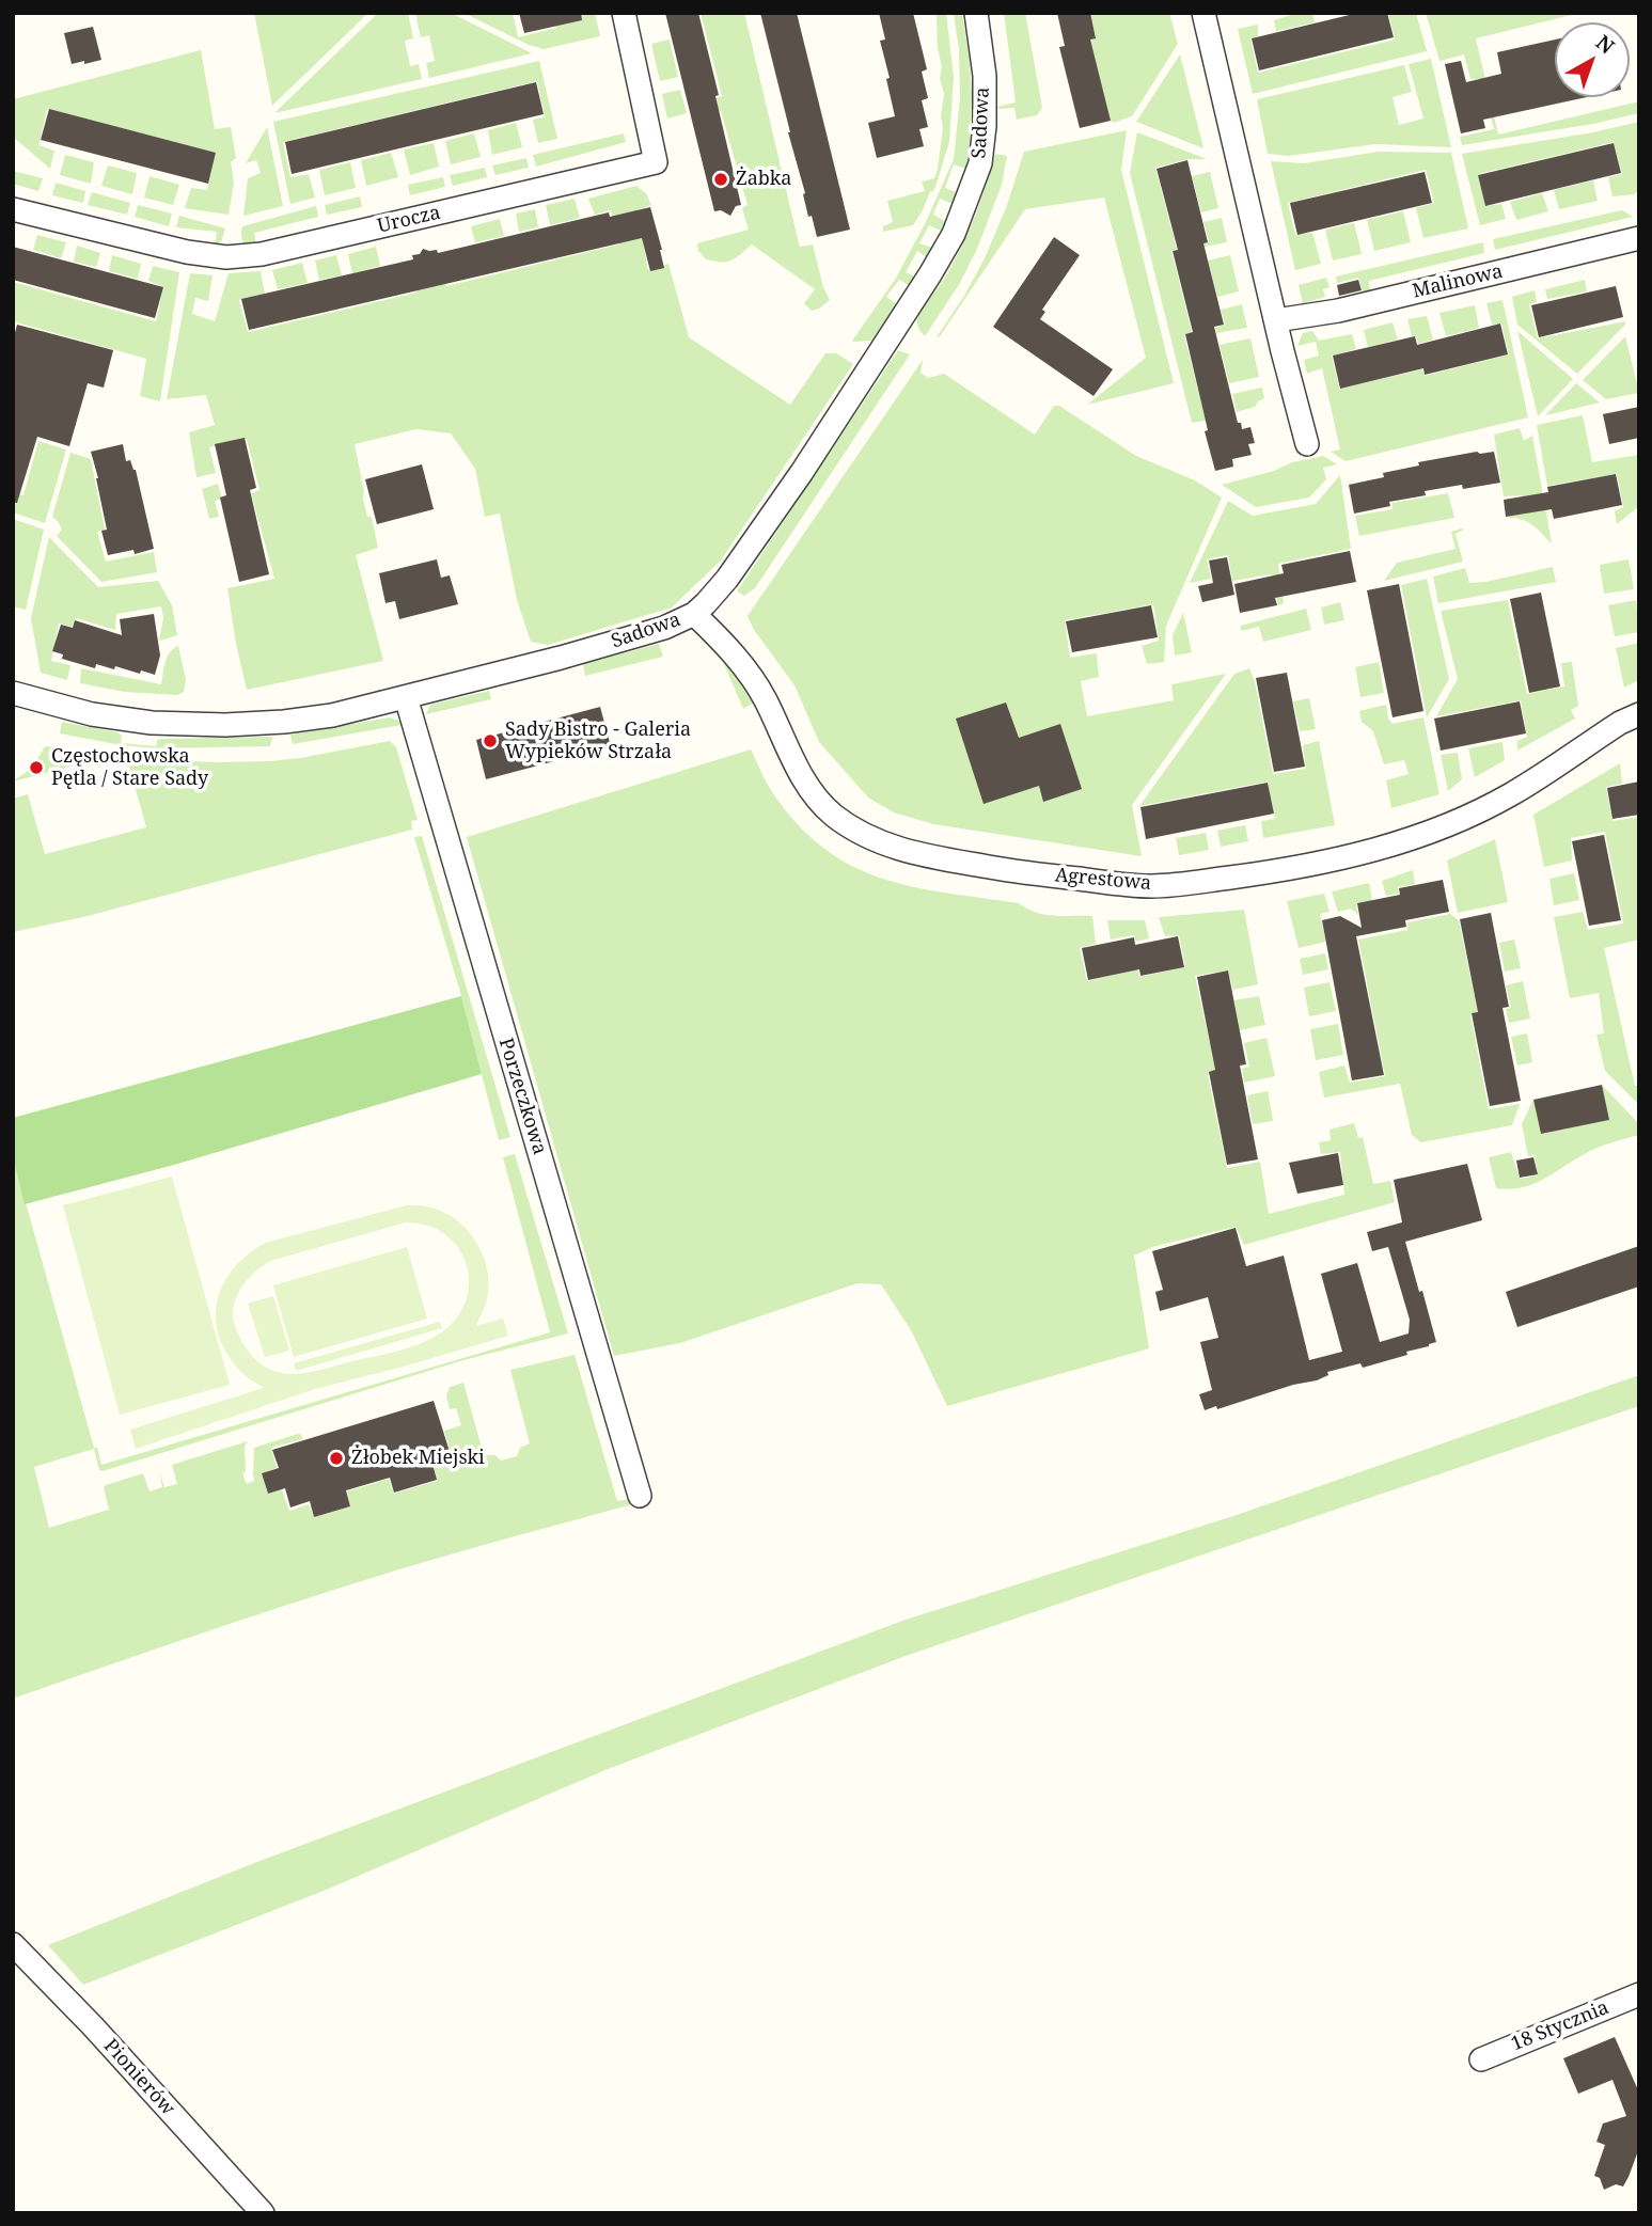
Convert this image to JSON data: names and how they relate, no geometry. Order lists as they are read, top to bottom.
{
  "streets": {
    "street": [
      "Sadowa",
      "Urocza",
      "Malinowa",
      "Agrestowa",
      "Porzeczkowa",
      "18 Stycznia",
      "Pionierów"
    ]
  },
  "crossings": [
    ["Sadowa", "Agrestowa"],
    ["Sadowa", "Porzeczkowa"]
  ],
  "places": [
    "Żabka",
    "Sady Bistro - Galeria Wypieków Strzała",
    "Częstochowska Pętla / Stare Sady",
    "Żłobek Miejski"
  ],
  "north": "top right"
}
